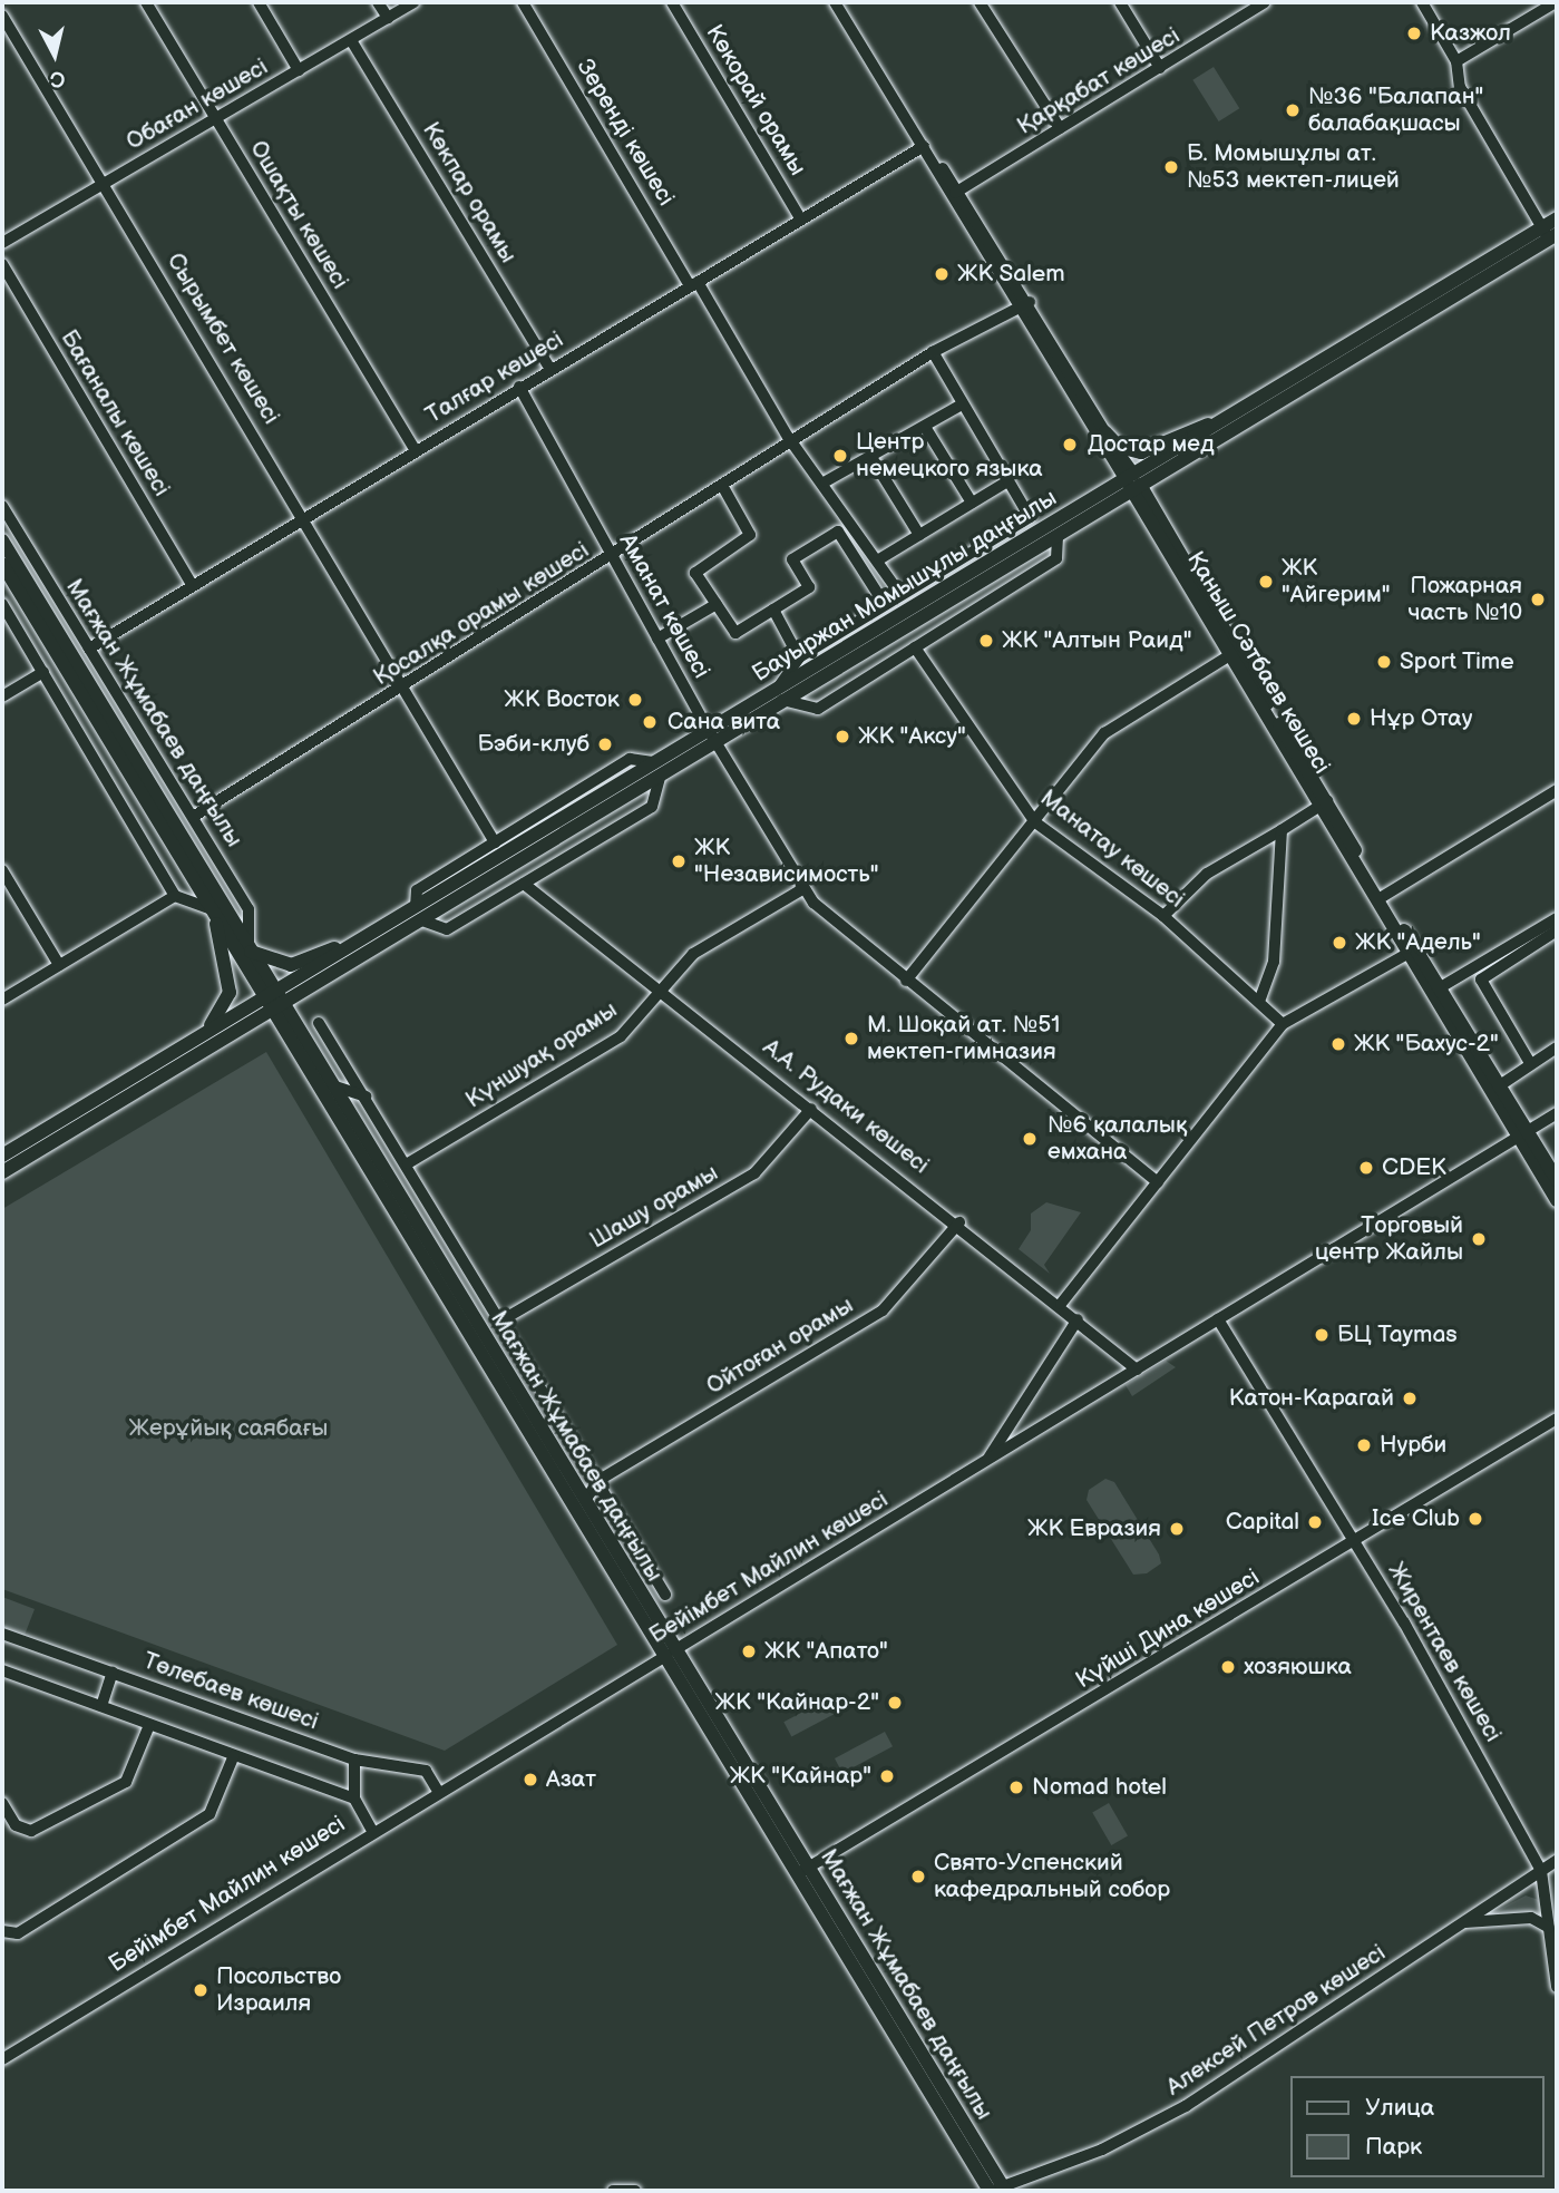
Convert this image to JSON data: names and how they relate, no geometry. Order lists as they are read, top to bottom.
{
  "streets": {
    "main road": ["Бауыржан Момышұлы даңғылы", "Қаныш Сәтбаев көшесі", "Мағжан Жұмабаев даңғылы"],
    "street": [
      "Қарқабат көшесі",
      "Көкорай орамы",
      "Обаған көшесі",
      "Зеренді көшесі",
      "Көкпар орамы",
      "Ошақты көшесі",
      "Сырымбет көшесі",
      "Талғар көшесі",
      "Бағаналы көшесі",
      "Аманат көшесі",
      "Қосалқа орамы көшесі",
      "Манатау көшесі",
      "Күншуақ орамы",
      "А.А. Рудаки көшесі",
      "Шашу орамы",
      "Ойтоған орамы",
      "Бейімбет Майлин көшесі",
      "Күйші Дина көшесі",
      "Жирентаев көшесі",
      "Төлебаев көшесі",
      "Алексей Петров көшесі"
    ]
  },
  "crossings": [
    ["Қарқабат көшесі", "Қаныш Сәтбаев көшесі"],
    ["Көкорай орамы", "Талғар көшесі"],
    ["Обаған көшесі", "Көкпар орамы"],
    ["Обаған көшесі", "Ошақты көшесі"],
    ["Обаған көшесі", "Сырымбет көшесі"],
    ["Зеренді көшесі", "Талғар көшесі"],
    ["Зеренді көшесі", "Қосалқа орамы көшесі"],
    ["Көкпар орамы", "Талғар көшесі"],
    ["Ошақты көшесі", "Талғар көшесі"],
    ["Сырымбет көшесі", "Талғар көшесі"],
    ["Сырымбет көшесі", "Қосалқа орамы көшесі"],
    ["Талғар көшесі", "Бағаналы көшесі"],
    ["Талғар көшесі", "Аманат көшесі"],
    ["Талғар көшесі", "Қаныш Сәтбаев көшесі"],
    ["Талғар көшесі", "Мағжан Жұмабаев даңғылы"],
    ["Бауыржан Момышұлы даңғылы", "Аманат көшесі"],
    ["Бауыржан Момышұлы даңғылы", "Қаныш Сәтбаев көшесі"],
    ["Бауыржан Момышұлы даңғылы", "Мағжан Жұмабаев даңғылы"],
    ["Аманат көшесі", "Қосалқа орамы көшесі"],
    ["Аманат көшесі", "Күншуақ орамы"],
    ["Қосалқа орамы көшесі", "Қаныш Сәтбаев көшесі"],
    ["Қосалқа орамы көшесі", "Мағжан Жұмабаев даңғылы"],
    ["Қаныш Сәтбаев көшесі", "Бейімбет Майлин көшесі"],
    ["Мағжан Жұмабаев даңғылы", "Бейімбет Майлин көшесі"],
    ["Мағжан Жұмабаев даңғылы", "Күйші Дина көшесі"],
    ["Мағжан Жұмабаев даңғылы", "Алексей Петров көшесі"],
    ["Күншуақ орамы", "А.А. Рудаки көшесі"],
    ["А.А. Рудаки көшесі", "Шашу орамы"],
    ["А.А. Рудаки көшесі", "Ойтоған орамы"],
    ["А.А. Рудаки көшесі", "Бейімбет Майлин көшесі"],
    ["Бейімбет Майлин көшесі", "Жирентаев көшесі"],
    ["Бейімбет Майлин көшесі", "Төлебаев көшесі"],
    ["Күйші Дина көшесі", "Жирентаев көшесі"],
    ["Жирентаев көшесі", "Алексей Петров көшесі"]
  ],
  "parks": ["Жерұйық саябағы"],
  "places": [
    "Казжол",
    "№36 \"Балапан\" балабақшасы",
    "Б. Момышұлы ат. №53 мектеп-лицей",
    "ЖК Salem",
    "Достар мед",
    "Центр немецкого языка",
    "ЖК \"Айгерим\"",
    "Пожарная часть №10",
    "ЖК \"Алтын Раид\"",
    "Sport Time",
    "ЖК Восток",
    "Нұр Отау",
    "Сана вита",
    "ЖК \"Аксу\"",
    "Бэби-клуб",
    "ЖК \"Независимость\"",
    "ЖК \"Адель\"",
    "М. Шоқай ат. №51 мектеп-гимназия",
    "ЖК \"Бахус-2\"",
    "№6 қалалық емхана",
    "CDEK",
    "Торговый центр Жайлы",
    "БЦ Taymas",
    "Катон-Карагай",
    "Нурби",
    "Ice Club",
    "Capital",
    "ЖК Евразия",
    "ЖК \"Апато\"",
    "хозяюшка",
    "ЖК \"Кайнар-2\"",
    "ЖК \"Кайнар\"",
    "Азат",
    "Nomad hotel",
    "Свято-Успенский кафедральный собор",
    "Посольство Израиля"
  ],
  "legend": ["Улица", "Парк"],
  "north": "bottom"
}
